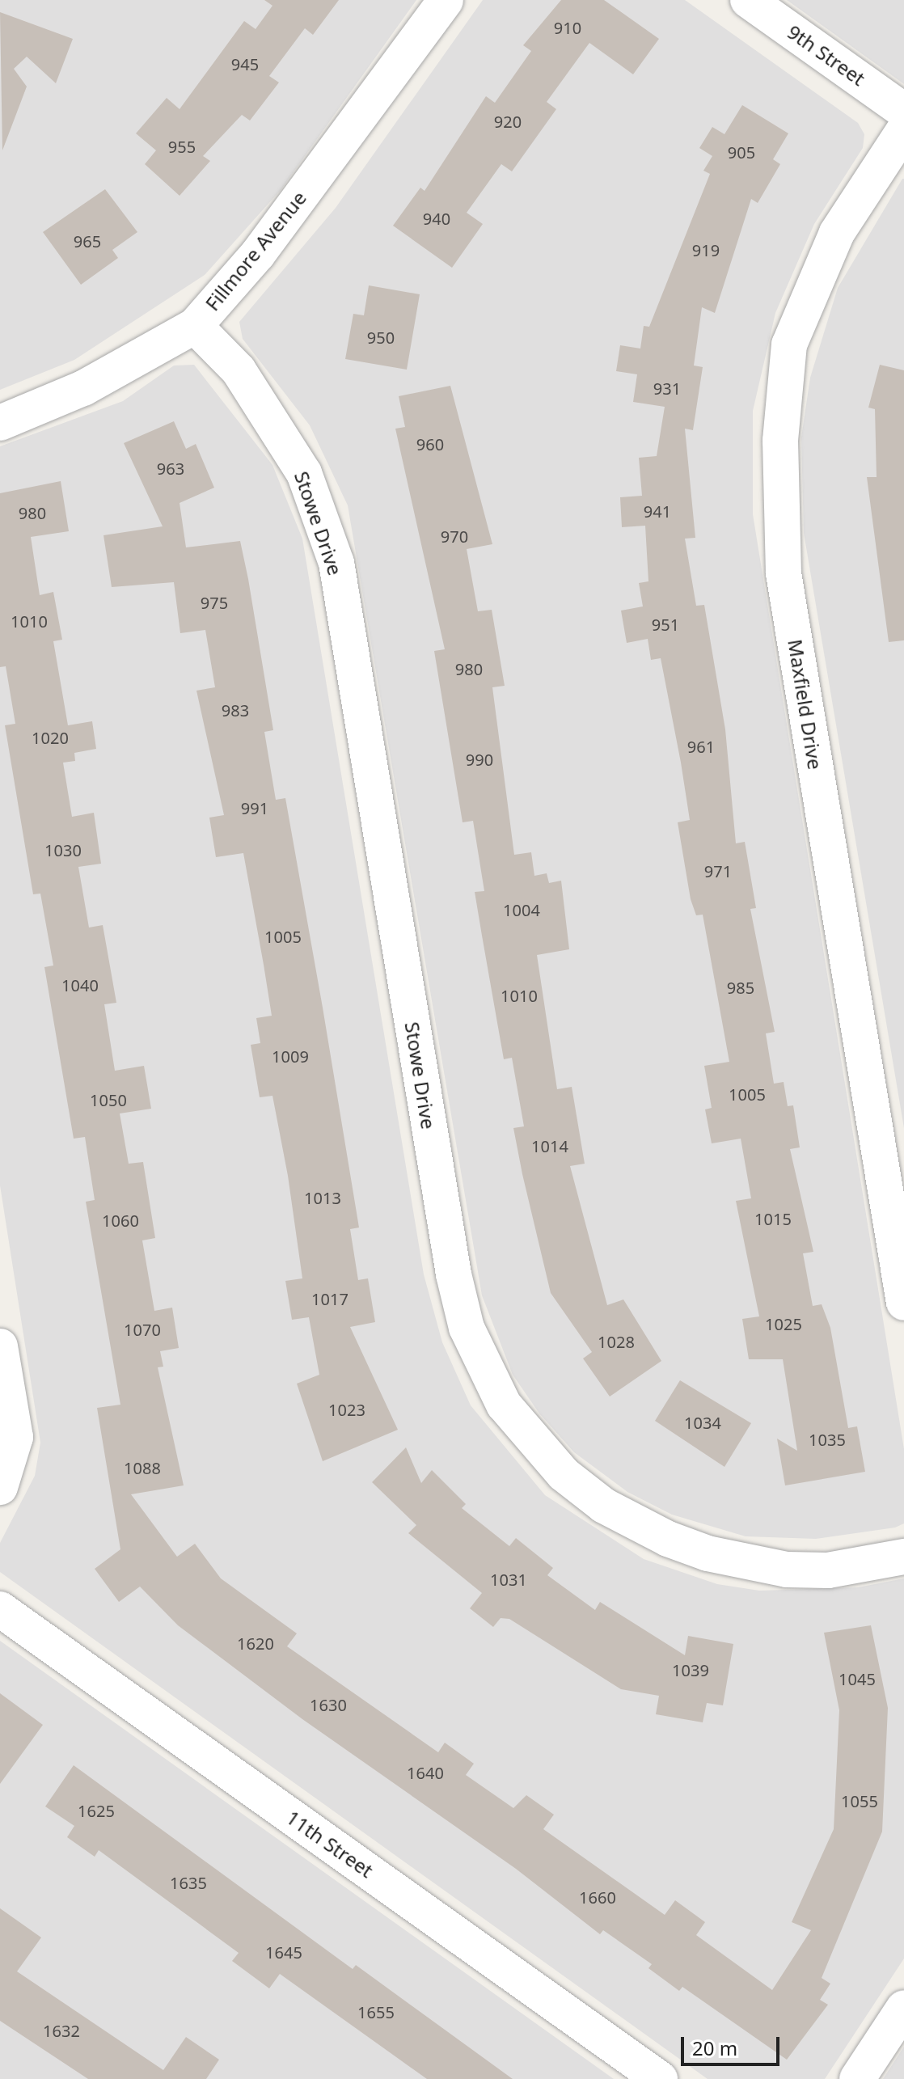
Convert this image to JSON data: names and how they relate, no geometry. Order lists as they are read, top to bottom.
{
  "streets": {
    "street": [
      "9th Street",
      "Fillmore Avenue",
      "Stowe Drive",
      "Maxfield Drive",
      "11th Street"
    ]
  },
  "crossings": [
    ["Fillmore Avenue", "Stowe Drive"]
  ],
  "house_numbers": [
    "910",
    "945",
    "920",
    "955",
    "905",
    "940",
    "965",
    "919",
    "950",
    "931",
    "960",
    "963",
    "941",
    "980",
    "970",
    "975",
    "1010",
    "951",
    "980",
    "983",
    "1020",
    "961",
    "990",
    "991",
    "1030",
    "971",
    "1004",
    "1005",
    "1040",
    "985",
    "1010",
    "1009",
    "1005",
    "1050",
    "1014",
    "1013",
    "1015",
    "1060",
    "1017",
    "1025",
    "1070",
    "1028",
    "1023",
    "1034",
    "1035",
    "1088",
    "1031",
    "1620",
    "1039",
    "1045",
    "1630",
    "1640",
    "1055",
    "1625",
    "1635",
    "1660",
    "1645",
    "1655",
    "1632"
  ],
  "scale_bar": "20 m"
}
